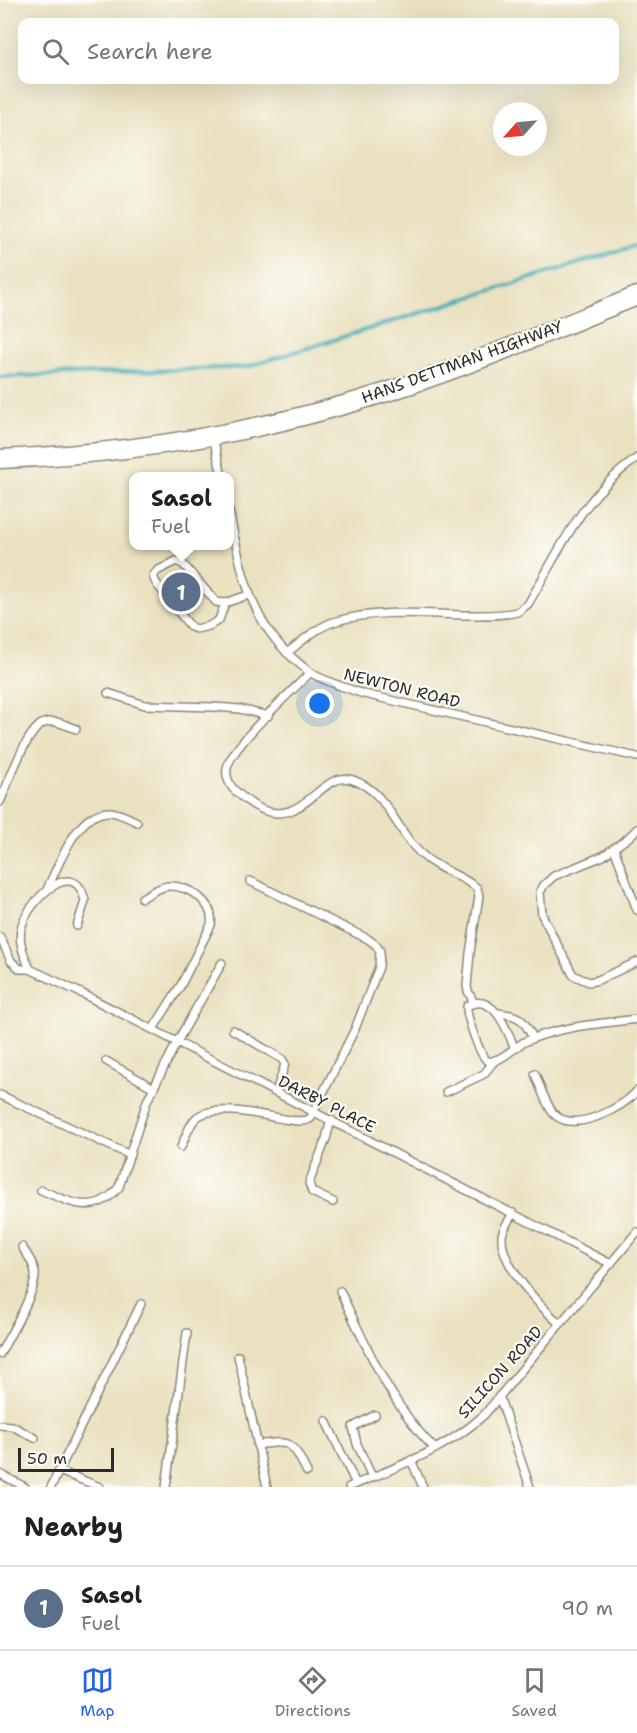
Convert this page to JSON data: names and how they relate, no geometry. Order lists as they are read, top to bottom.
{
  "streets": {
    "street": ["HANS DETTMAN HIGHWAY"],
    "lane": ["NEWTON ROAD", "DARBY PLACE", "SILICON ROAD"]
  },
  "crossings": [
    ["DARBY PLACE", "SILICON ROAD"]
  ],
  "scale_bar": "50 m",
  "north": "bottom left",
  "page": {
    "search": "Search here",
    "popup": ["Sasol", "Fuel"],
    "pins": "1",
    "scale": "50 m",
    "heading": "Nearby",
    "list": [
      {
        "mark": "1",
        "name": "Sasol",
        "note": "Fuel",
        "value": "90 m"
      }
    ],
    "nav": ["Map", "Directions", "Saved"]
  }
}
